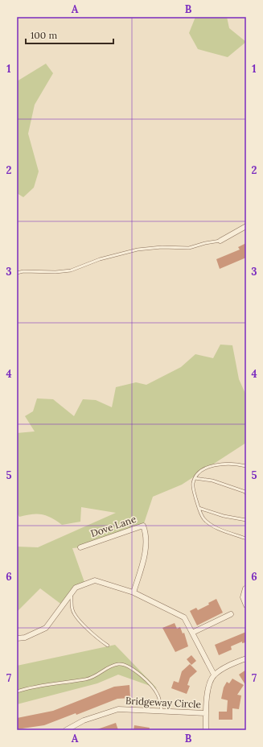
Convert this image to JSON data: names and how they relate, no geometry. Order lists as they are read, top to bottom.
{
  "streets": {
    "street": ["Dove Lane", "Bridgeway Circle"]
  },
  "scale_bar": "100 m",
  "grid": {
    "columns": ["A", "B"],
    "rows": [
      "1",
      "2",
      "3",
      "4",
      "5",
      "6",
      "7"
    ]
  }
}
